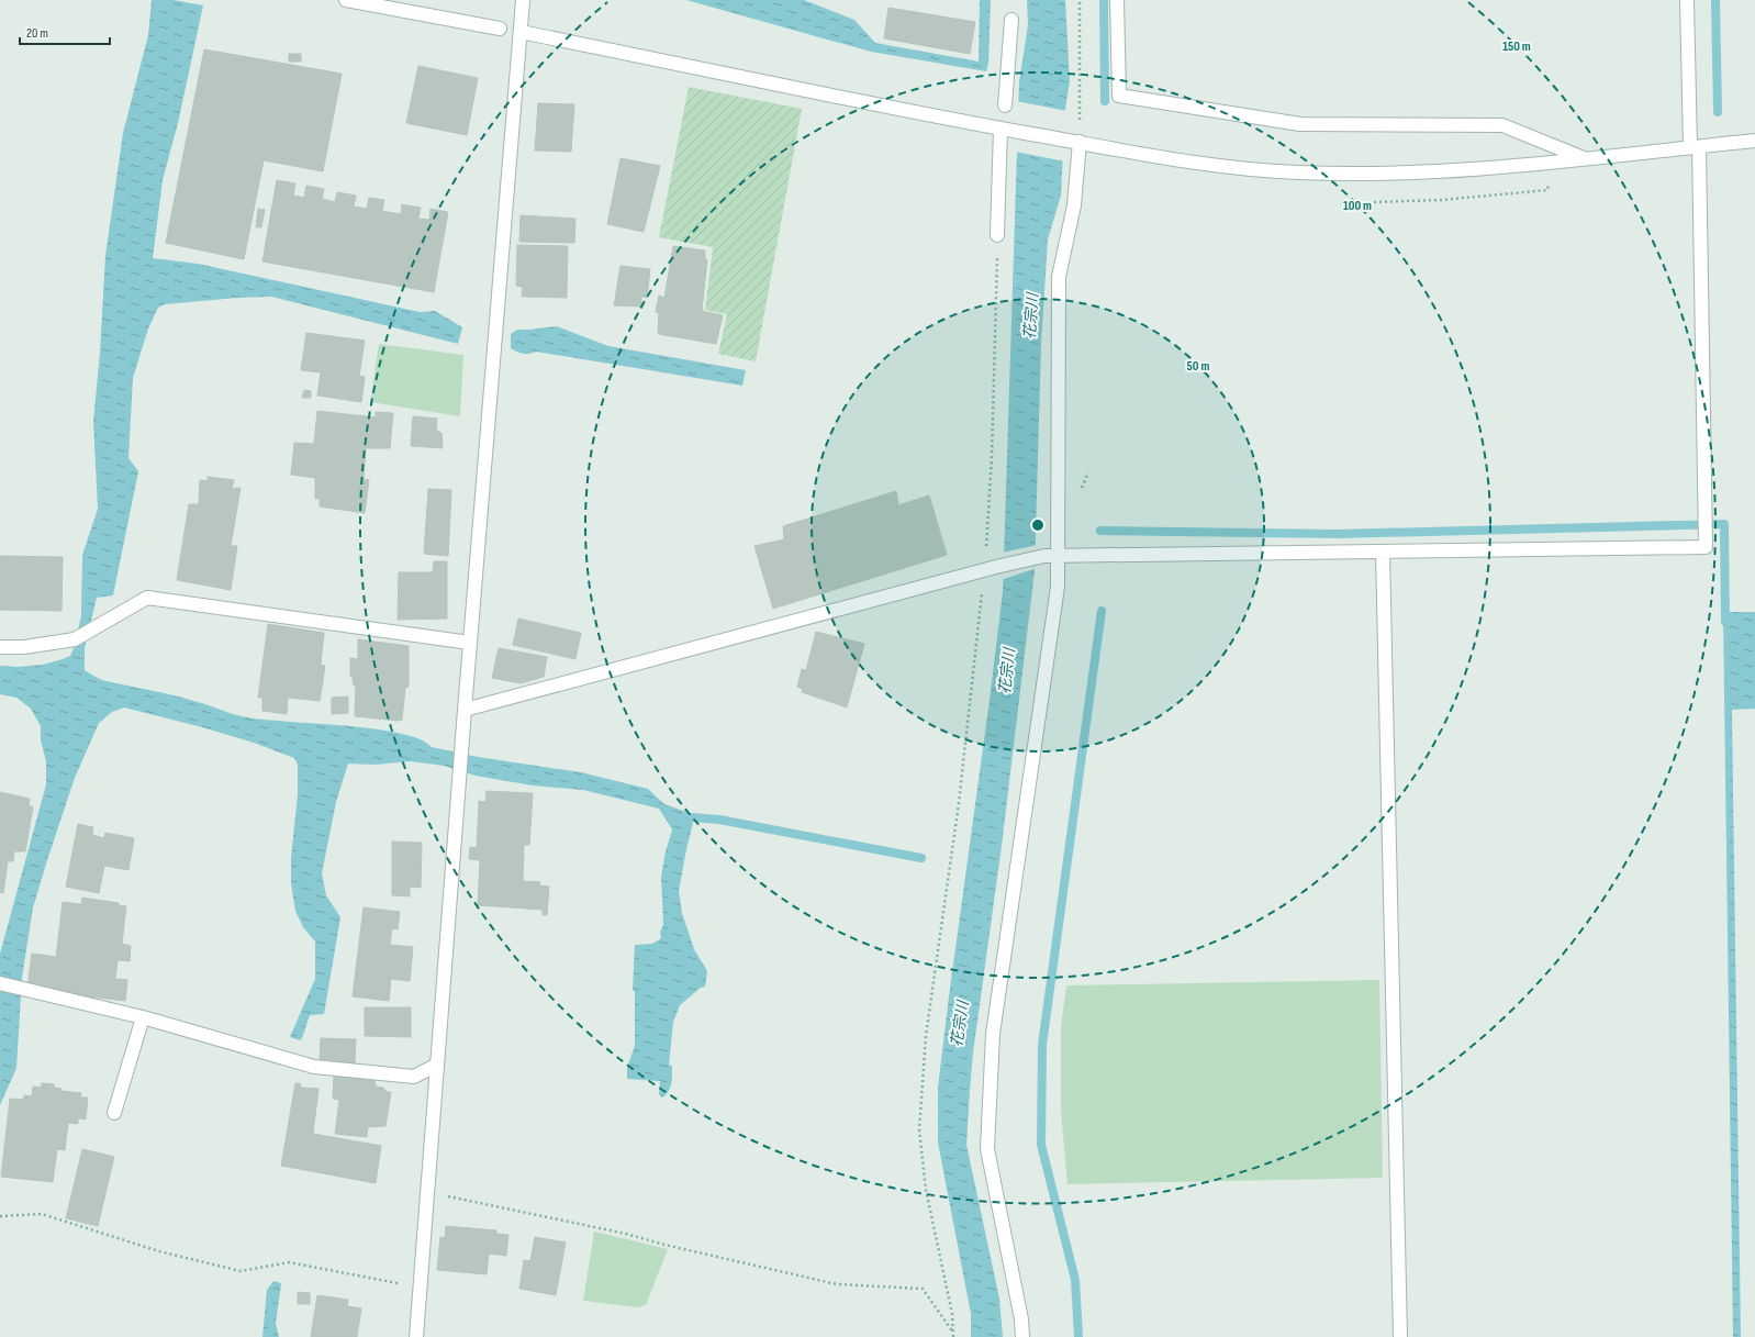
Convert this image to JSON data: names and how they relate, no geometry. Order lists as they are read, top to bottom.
{
  "water": ["花宗川"],
  "scale_bar": "20 m",
  "rings": ["150 m", "100 m", "50 m"]
}
